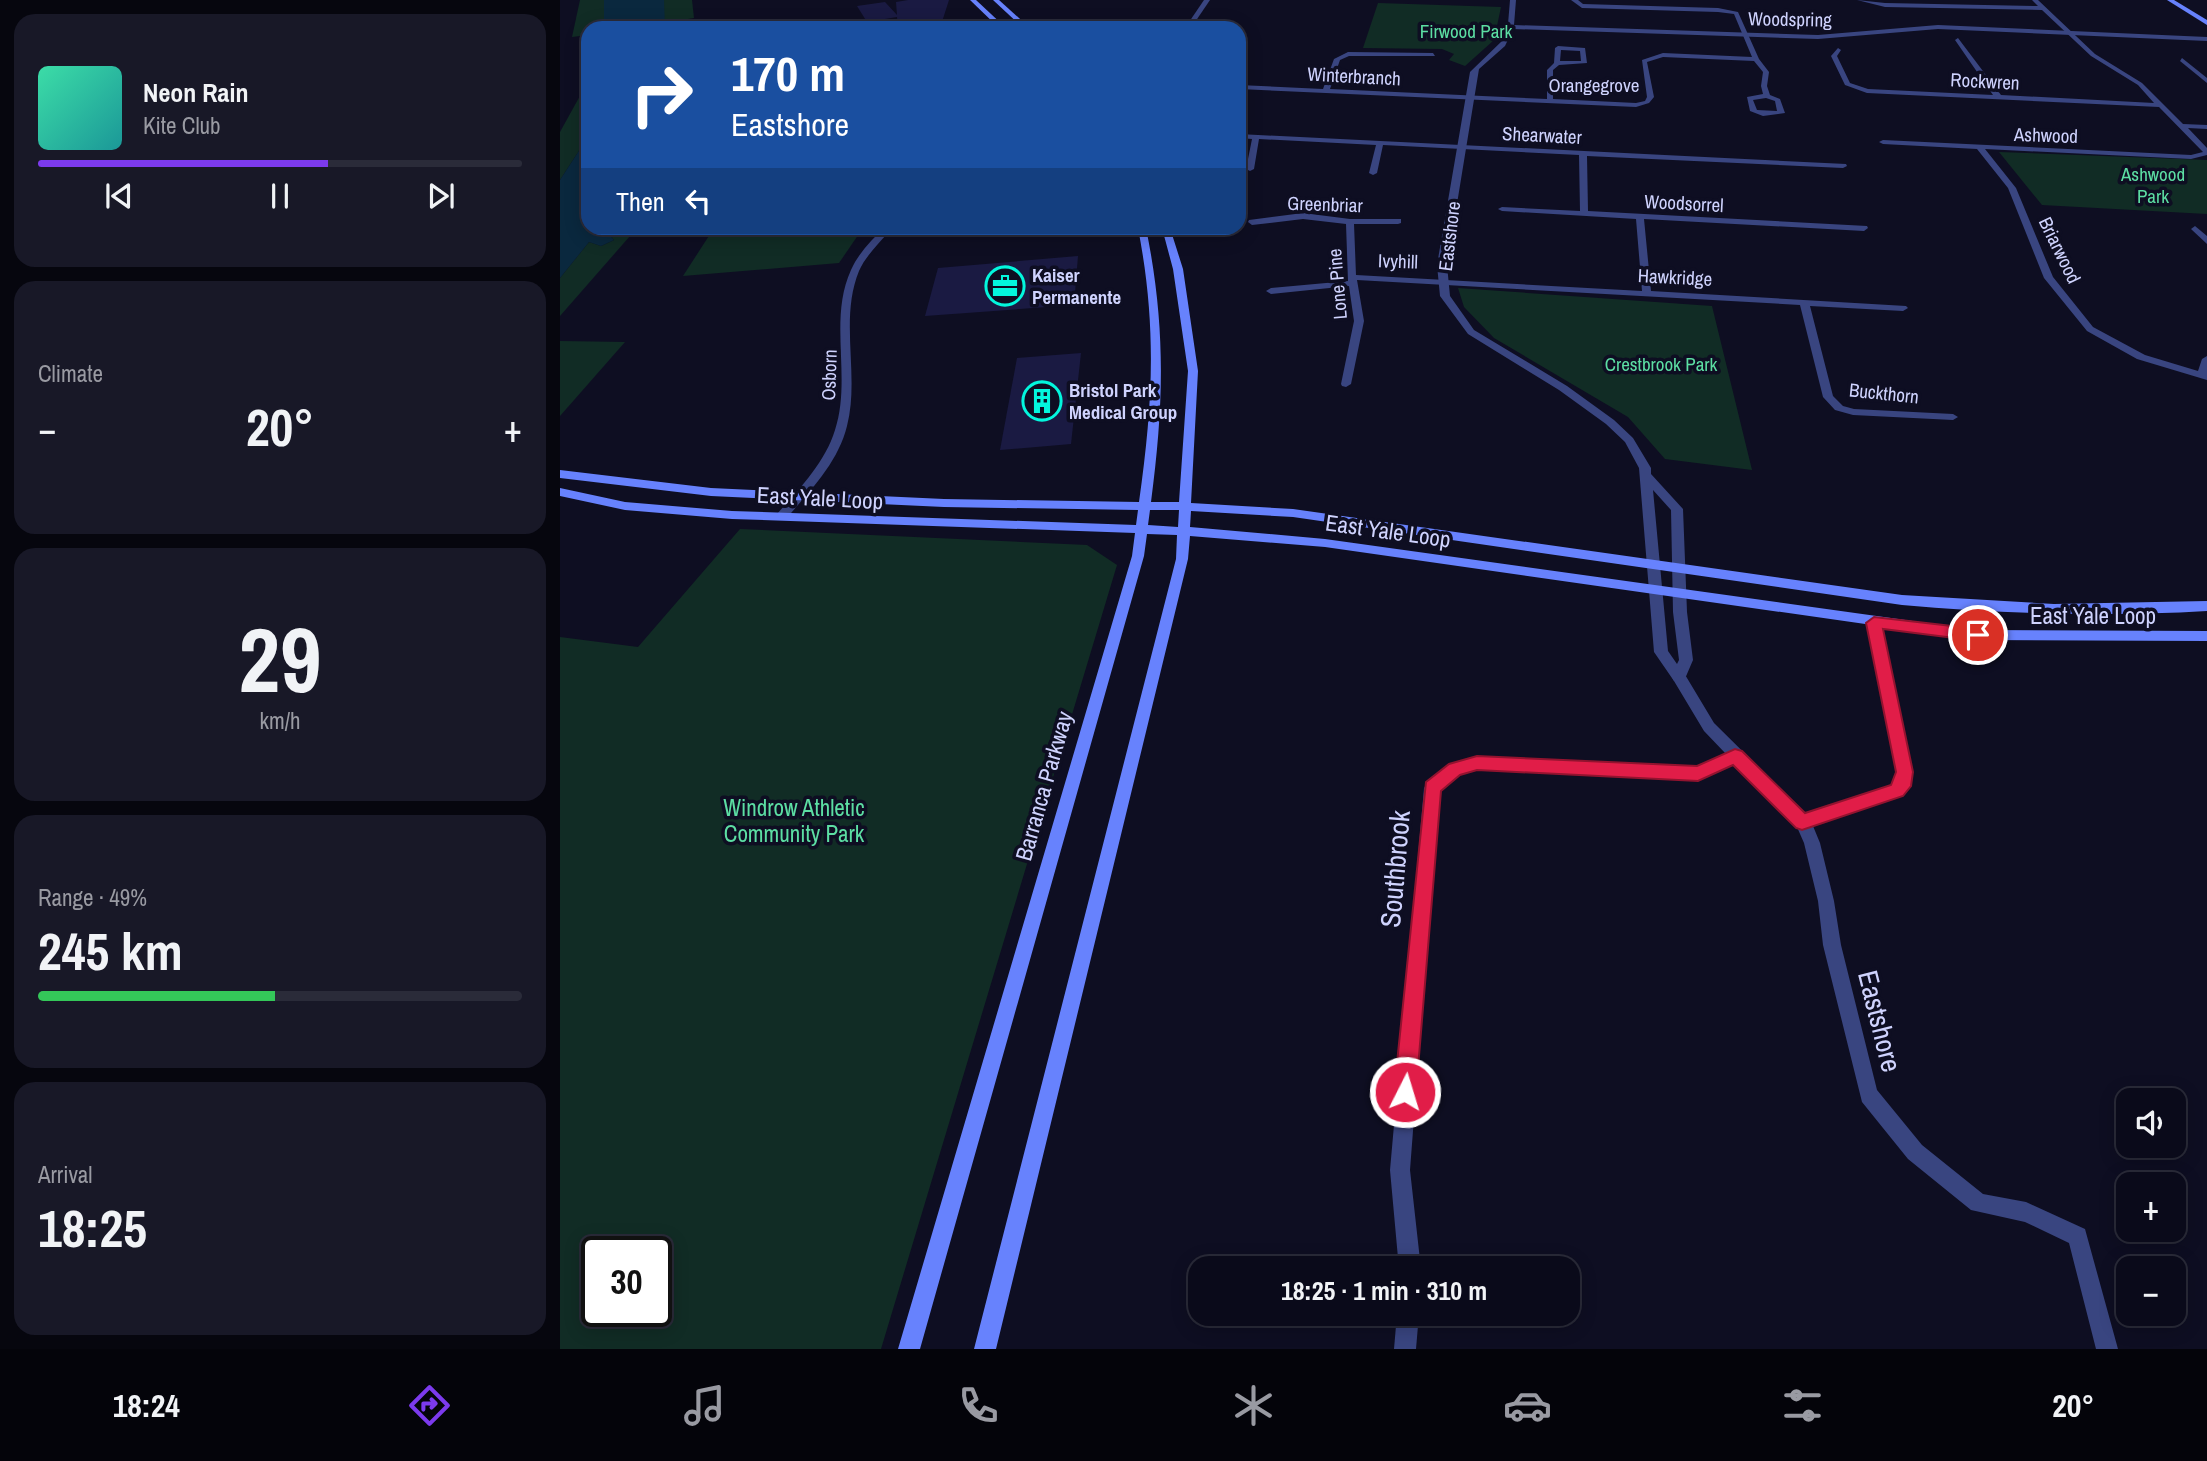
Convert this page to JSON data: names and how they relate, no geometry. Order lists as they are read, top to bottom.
{
  "streets": {
    "main road": ["East Yale Loop", "Barranca Parkway"],
    "street": [
      "Woodspring",
      "Winterbranch",
      "Rockwren",
      "Orangegrove",
      "Shearwater",
      "Ashwood",
      "Woodsorrel",
      "Greenbriar",
      "Eastshore",
      "Briarwood",
      "Ivyhill",
      "Hawkridge",
      "Lone Pine",
      "Osborn",
      "Buckthorn",
      "Southbrook"
    ]
  },
  "crossings": [
    ["Woodspring", "Ashwood"],
    ["Woodspring", "Eastshore"],
    ["Winterbranch", "Orangegrove"],
    ["Winterbranch", "Eastshore"],
    ["Rockwren", "Ashwood"],
    ["Orangegrove", "Eastshore"],
    ["Shearwater", "Eastshore"],
    ["Ashwood", "Briarwood"],
    ["Greenbriar", "Lone Pine"],
    ["Eastshore", "Ivyhill"],
    ["Eastshore", "Hawkridge"],
    ["Eastshore", "East Yale Loop"],
    ["Eastshore", "Southbrook"],
    ["Ivyhill", "Hawkridge"],
    ["Ivyhill", "Lone Pine"],
    ["Hawkridge", "Buckthorn"],
    ["Osborn", "East Yale Loop"],
    ["East Yale Loop", "Barranca Parkway"]
  ],
  "parks": [
    "Firwood Park",
    "Ashwood Park",
    "Crestbrook Park",
    "Windrow Athletic Community Park"
  ],
  "places": {
    "office": ["Kaiser Permanente"],
    "building": ["Bristol Park Medical Group"]
  },
  "page": {
    "turn": ["170 m", "Eastshore"],
    "song": ["Neon Rain", "Kite Club"],
    "then": "Then",
    "tile": [
      "Climate",
      ["29", "km/h"],
      ["Range · 49%", "245 km"],
      ["Arrival", "18:25"]
    ],
    "heat": ["−", "20°", "+"],
    "map_buttons": ["+", "−"],
    "limit": "30",
    "trip": "18:25 · 1 min · 310 m",
    "tabs": ["18:24", "20°"]
  }
}
